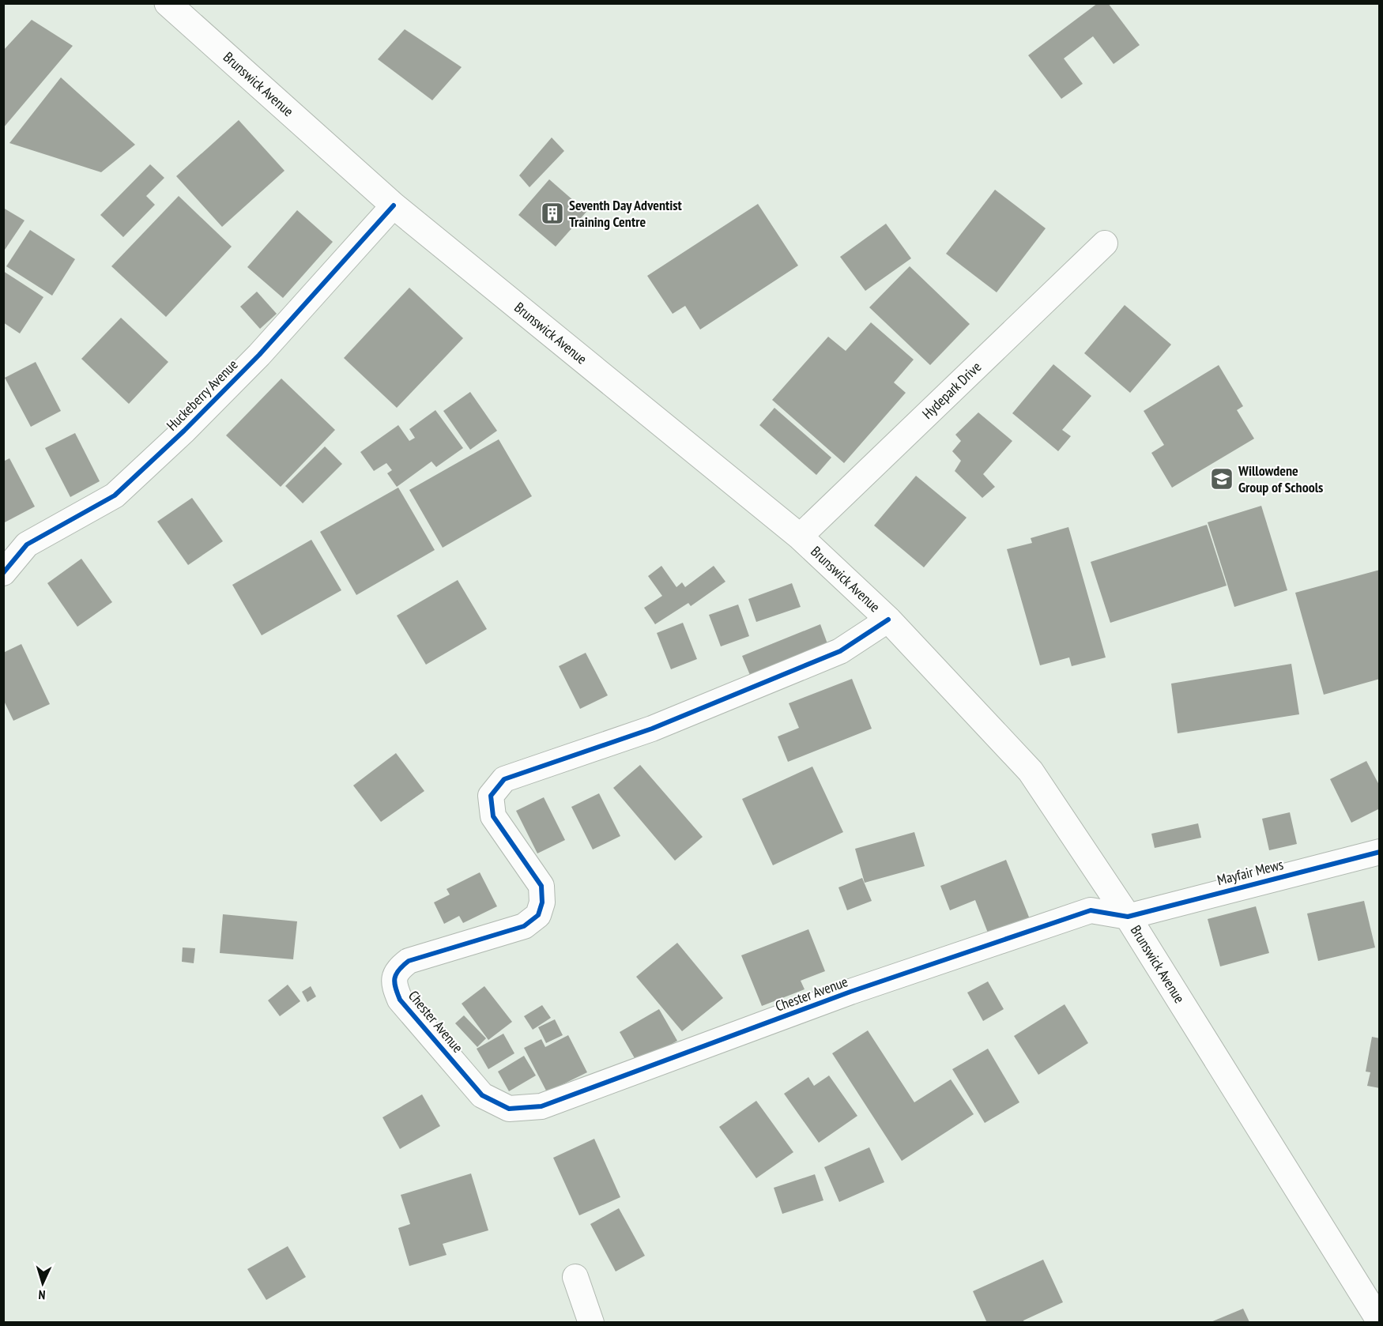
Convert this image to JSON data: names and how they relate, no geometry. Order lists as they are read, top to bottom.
{
  "streets": {
    "main road": ["Brunswick Avenue"],
    "street": [
      "Hydepark Drive",
      "Huckeberry Avenue",
      "Mayfair Mews",
      "Chester Avenue"
    ]
  },
  "crossings": [
    ["Brunswick Avenue", "Hydepark Drive"],
    ["Brunswick Avenue", "Huckeberry Avenue"],
    ["Brunswick Avenue", "Mayfair Mews"],
    ["Brunswick Avenue", "Chester Avenue"],
    ["Mayfair Mews", "Chester Avenue"]
  ],
  "places": {
    "building": ["Seventh Day Adventist Training Centre"],
    "school or university": ["Willowdene Group of Schools"]
  },
  "north": "bottom"
}
